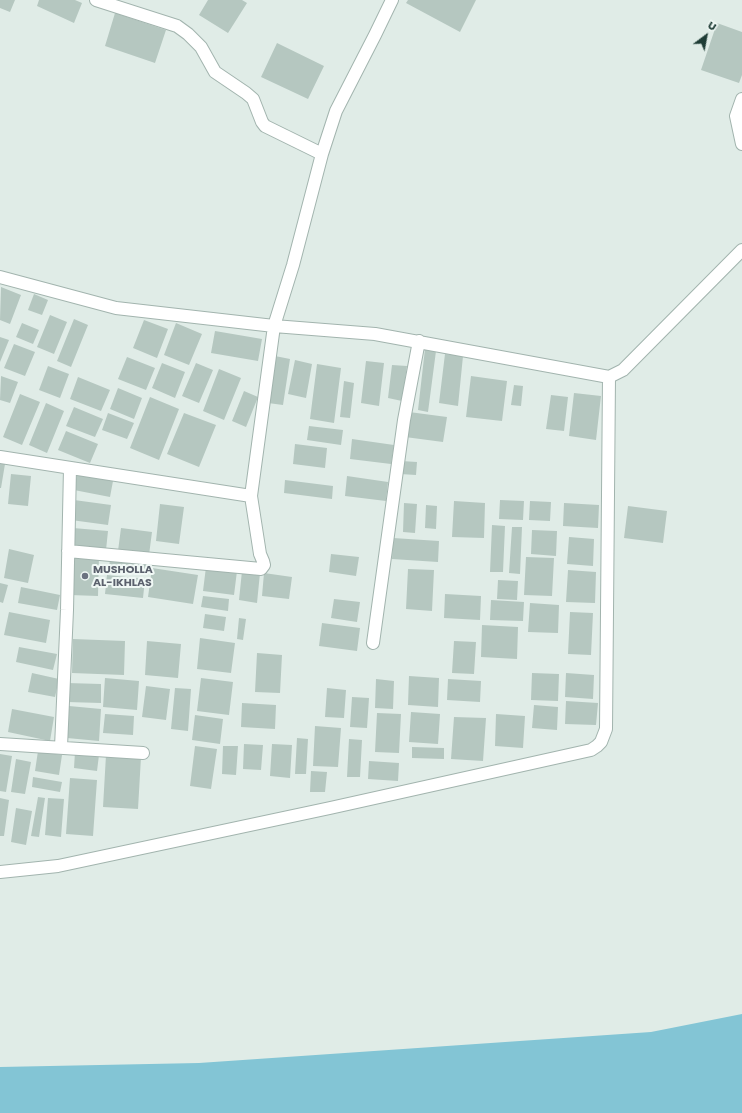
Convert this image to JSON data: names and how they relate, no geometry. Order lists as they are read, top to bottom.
{
  "places": ["MUSHOLLA AL-IKHLAS"],
  "north": "top right"
}
